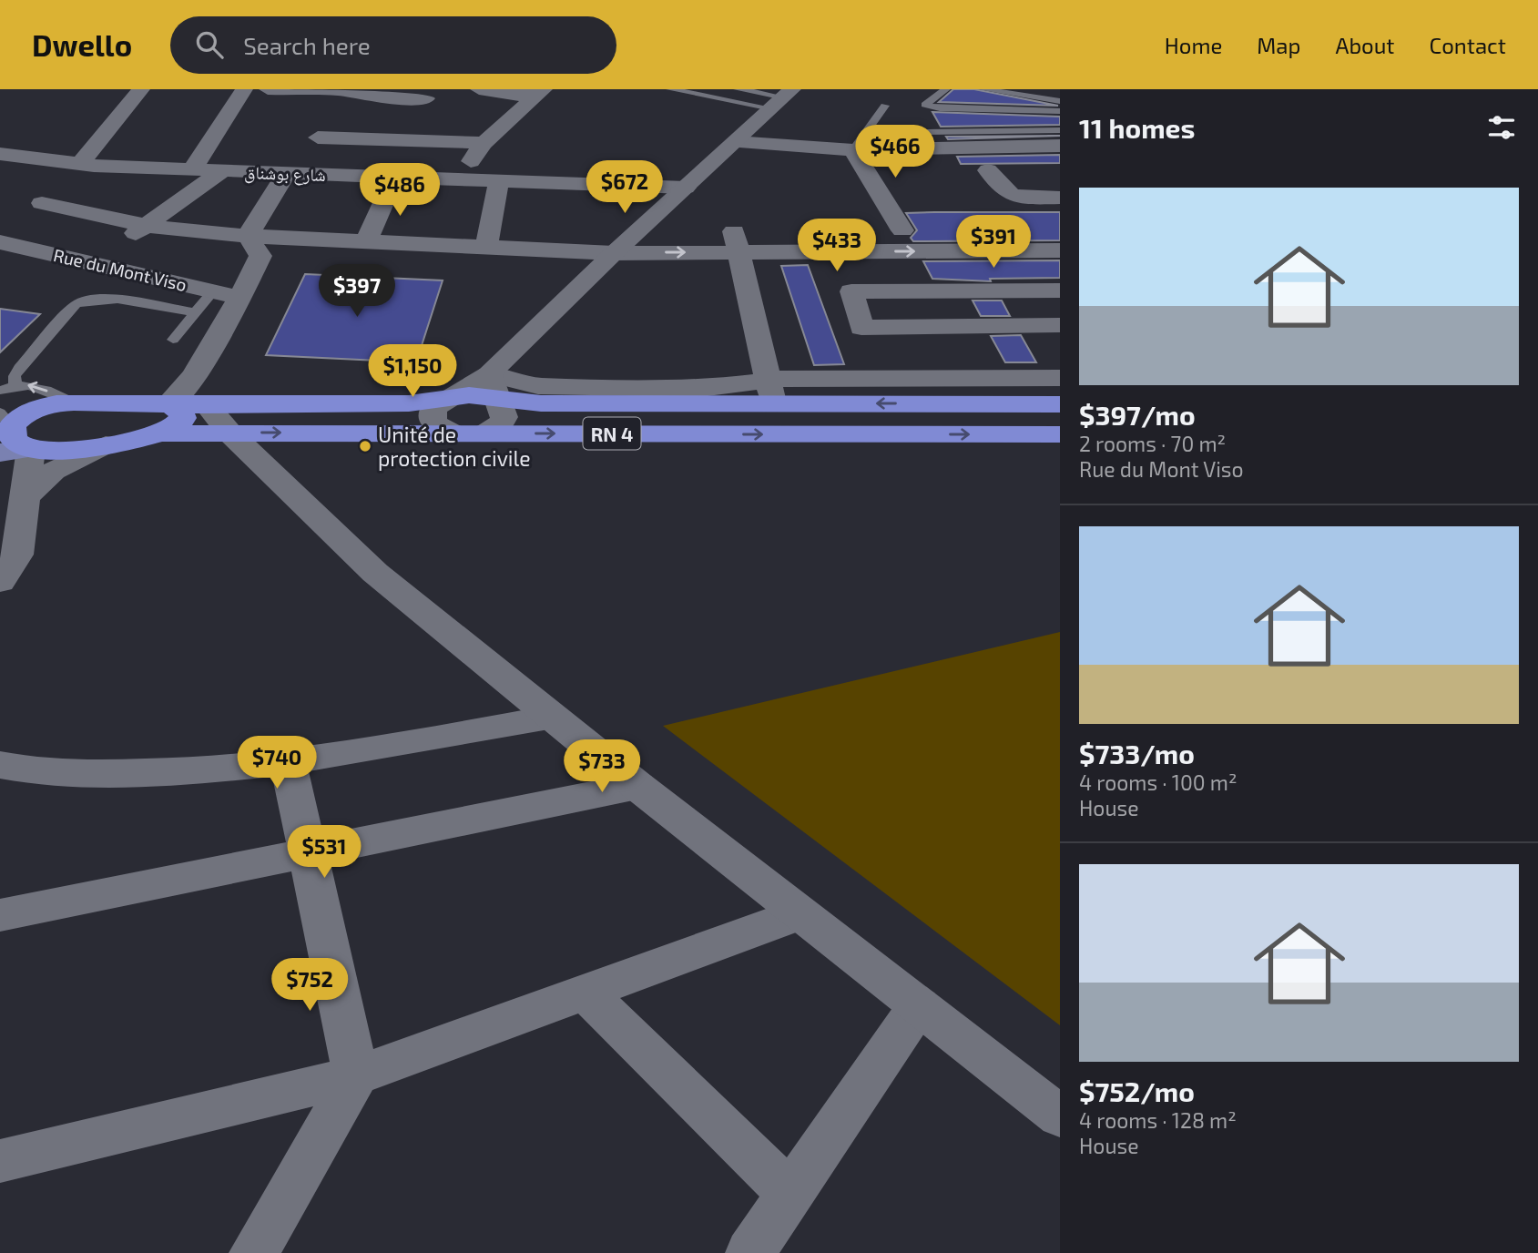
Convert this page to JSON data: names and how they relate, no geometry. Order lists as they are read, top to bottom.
{
  "streets": {
    "highway": ["RN 4"],
    "street": ["شارع بوشناق", "Rue du Mont Viso"]
  },
  "places": ["Unité de protection civile"],
  "page": {
    "header": "Dwello",
    "search": "Search here",
    "nav": [
      "Home",
      "Map",
      "About",
      "Contact"
    ],
    "heading": "11 homes",
    "price": [
      "$466",
      "$672",
      "$486",
      "$391",
      "$433",
      "$397",
      "$1,150",
      "$740",
      "$733",
      "$531",
      "$752"
    ],
    "list": [
      {
        "name": "$397/mo",
        "note": "2 rooms · 70 m² · Rue du Mont Viso"
      },
      {
        "name": "$733/mo",
        "note": "4 rooms · 100 m² · House"
      },
      {
        "name": "$752/mo",
        "note": "4 rooms · 128 m² · House"
      }
    ]
  }
}
